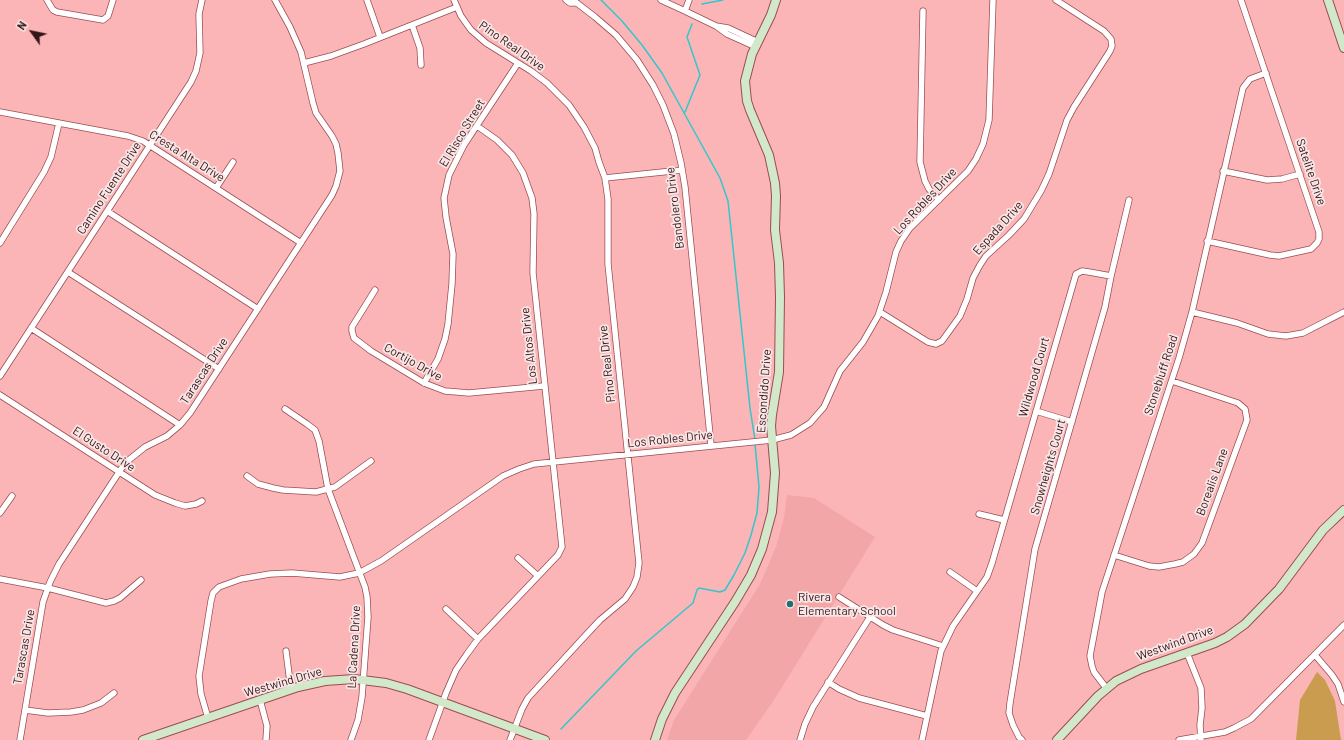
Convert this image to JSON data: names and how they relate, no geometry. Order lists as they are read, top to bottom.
{
  "streets": {
    "street": [
      "Pino Real Drive",
      "El Risco Street",
      "Cresta Alta Drive",
      "Satelite Drive",
      "Camino Fuente Drive",
      "Los Robles Drive",
      "Bandolero Drive",
      "Espada Drive",
      "Los Altos Drive",
      "Cortijo Drive",
      "Tarascas Drive",
      "Stonebluff Road",
      "Wildwood Court",
      "Escondido Drive",
      "El Gusto Drive",
      "Snowheights Court",
      "Borealis Lane",
      "Westwind Drive",
      "La Cadena Drive"
    ]
  },
  "crossings": [
    ["Pino Real Drive", "El Risco Street"],
    ["Pino Real Drive", "Los Robles Drive"],
    ["Pino Real Drive", "Westwind Drive"],
    ["El Risco Street", "Los Altos Drive"],
    ["El Risco Street", "Cortijo Drive"],
    ["Cresta Alta Drive", "Camino Fuente Drive"],
    ["Cresta Alta Drive", "Tarascas Drive"],
    ["Satelite Drive", "Stonebluff Road"],
    ["Los Robles Drive", "Bandolero Drive"],
    ["Los Robles Drive", "Espada Drive"],
    ["Los Robles Drive", "Los Altos Drive"],
    ["Los Robles Drive", "Escondido Drive"],
    ["Los Robles Drive", "Westwind Drive"],
    ["Los Robles Drive", "La Cadena Drive"],
    ["Los Altos Drive", "Cortijo Drive"],
    ["Los Altos Drive", "Westwind Drive"],
    ["Tarascas Drive", "El Gusto Drive"],
    ["Stonebluff Road", "Borealis Lane"],
    ["Stonebluff Road", "Westwind Drive"],
    ["Wildwood Court", "Snowheights Court"],
    ["Westwind Drive", "La Cadena Drive"]
  ],
  "places": ["Rivera Elementary School"],
  "north": "top left"
}
